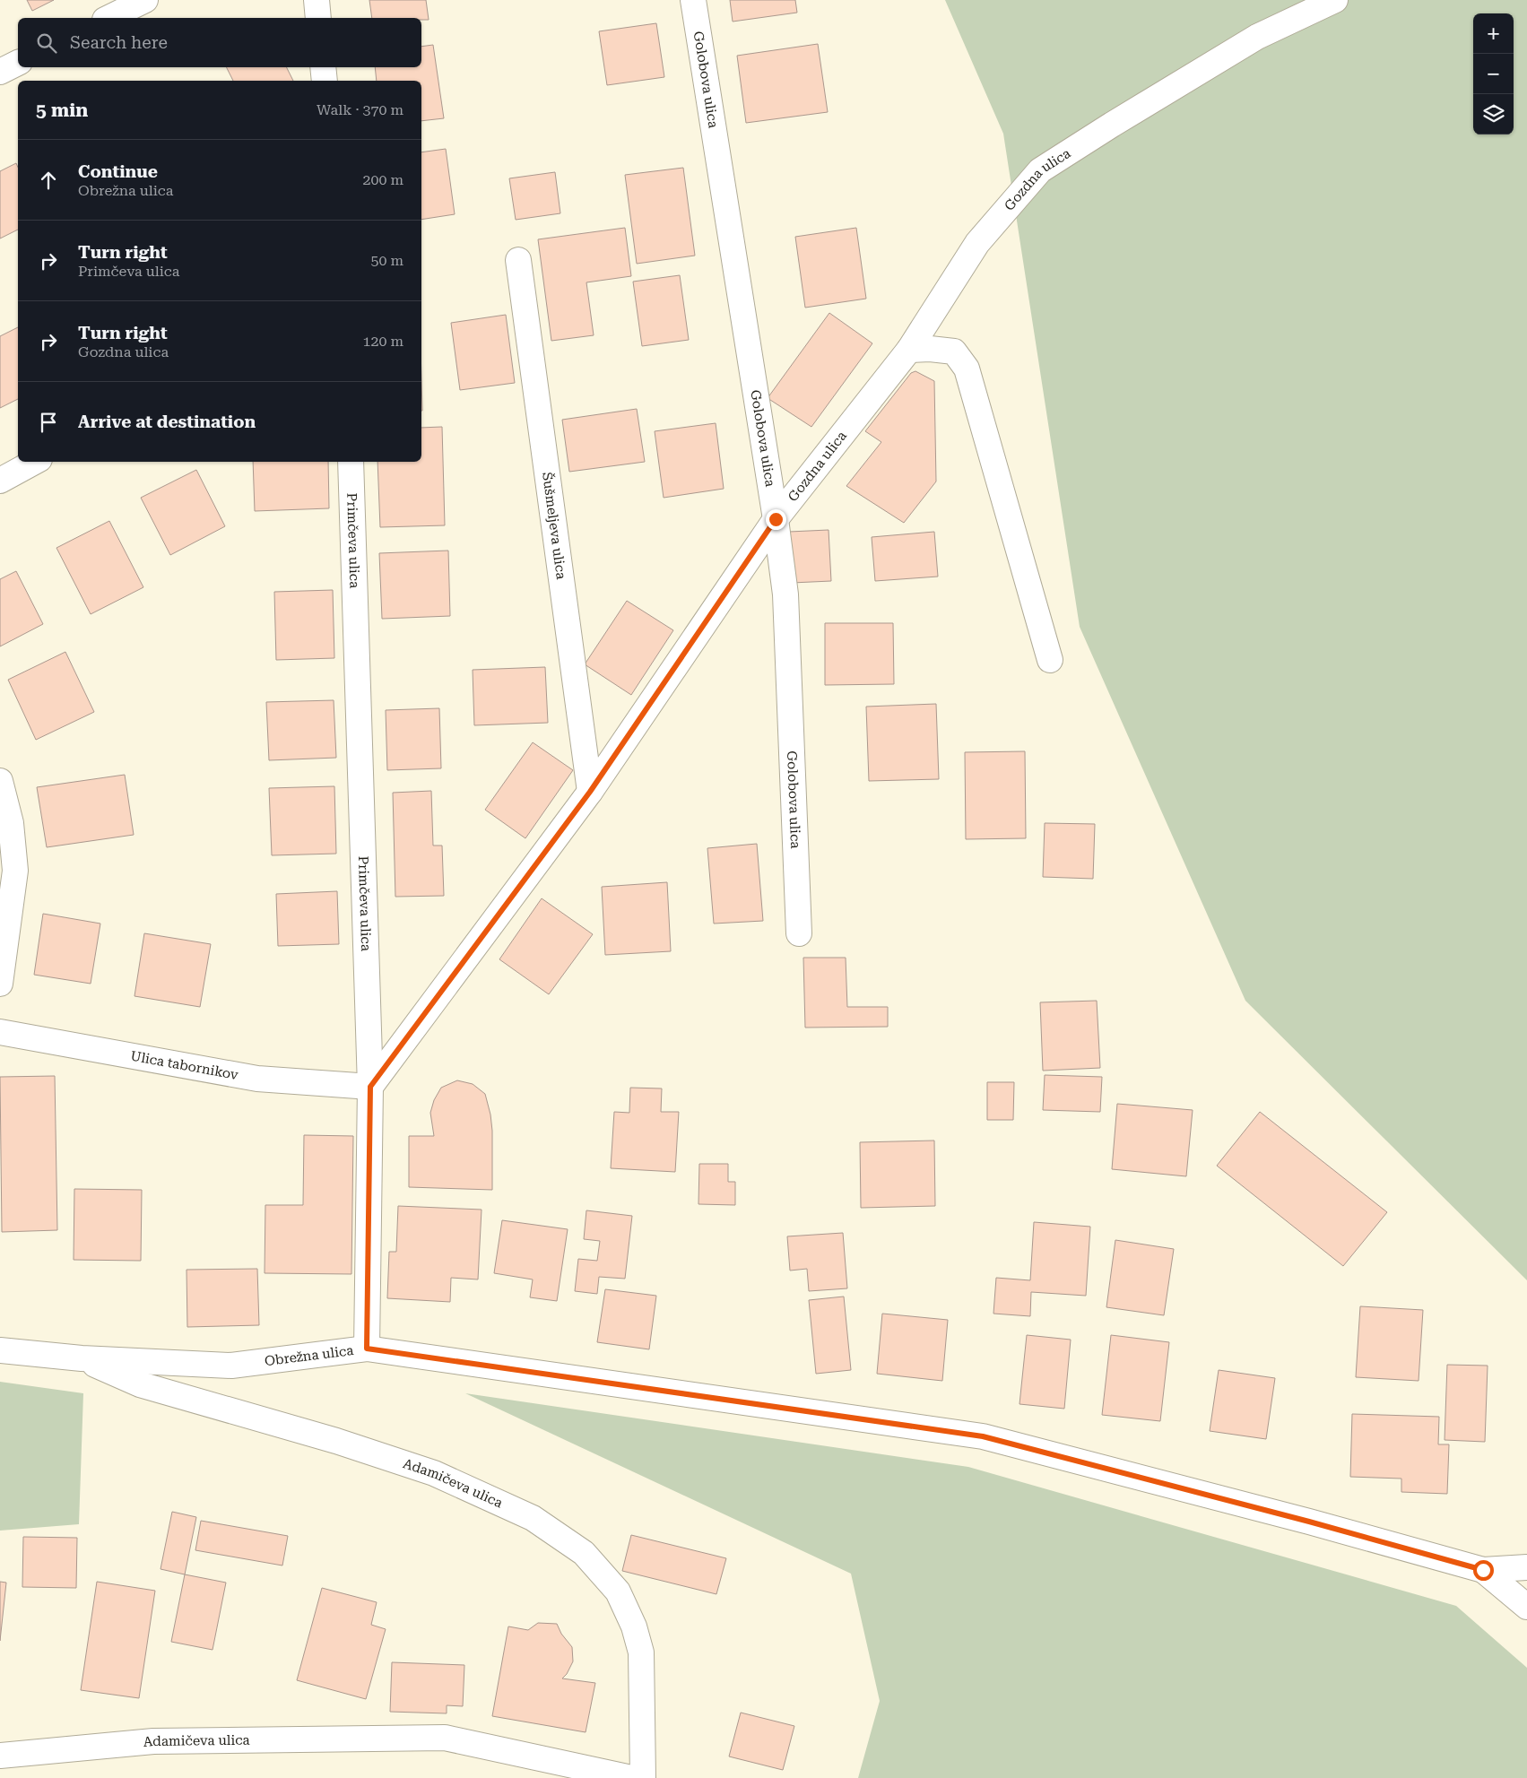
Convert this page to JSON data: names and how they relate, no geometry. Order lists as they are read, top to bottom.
{
  "streets": {
    "street": [
      "Golobova ulica",
      "Gozdna ulica",
      "Šušmeljeva ulica",
      "Primčeva ulica",
      "Ulica tabornikov",
      "Obrežna ulica",
      "Adamičeva ulica"
    ]
  },
  "crossings": [
    ["Golobova ulica", "Gozdna ulica"],
    ["Gozdna ulica", "Šušmeljeva ulica"],
    ["Gozdna ulica", "Primčeva ulica"],
    ["Gozdna ulica", "Ulica tabornikov"],
    ["Primčeva ulica", "Ulica tabornikov"],
    ["Primčeva ulica", "Obrežna ulica"],
    ["Obrežna ulica", "Adamičeva ulica"]
  ],
  "page": {
    "map_buttons": ["+", "−"],
    "search": "Search here",
    "heading": ["5 min", "Walk · 370 m"],
    "list": [
      ["Continue", "Obrežna ulica", "200 m"],
      ["Turn right", "Primčeva ulica", "50 m"],
      ["Turn right", "Gozdna ulica", "120 m"],
      "Arrive at destination"
    ]
  }
}
